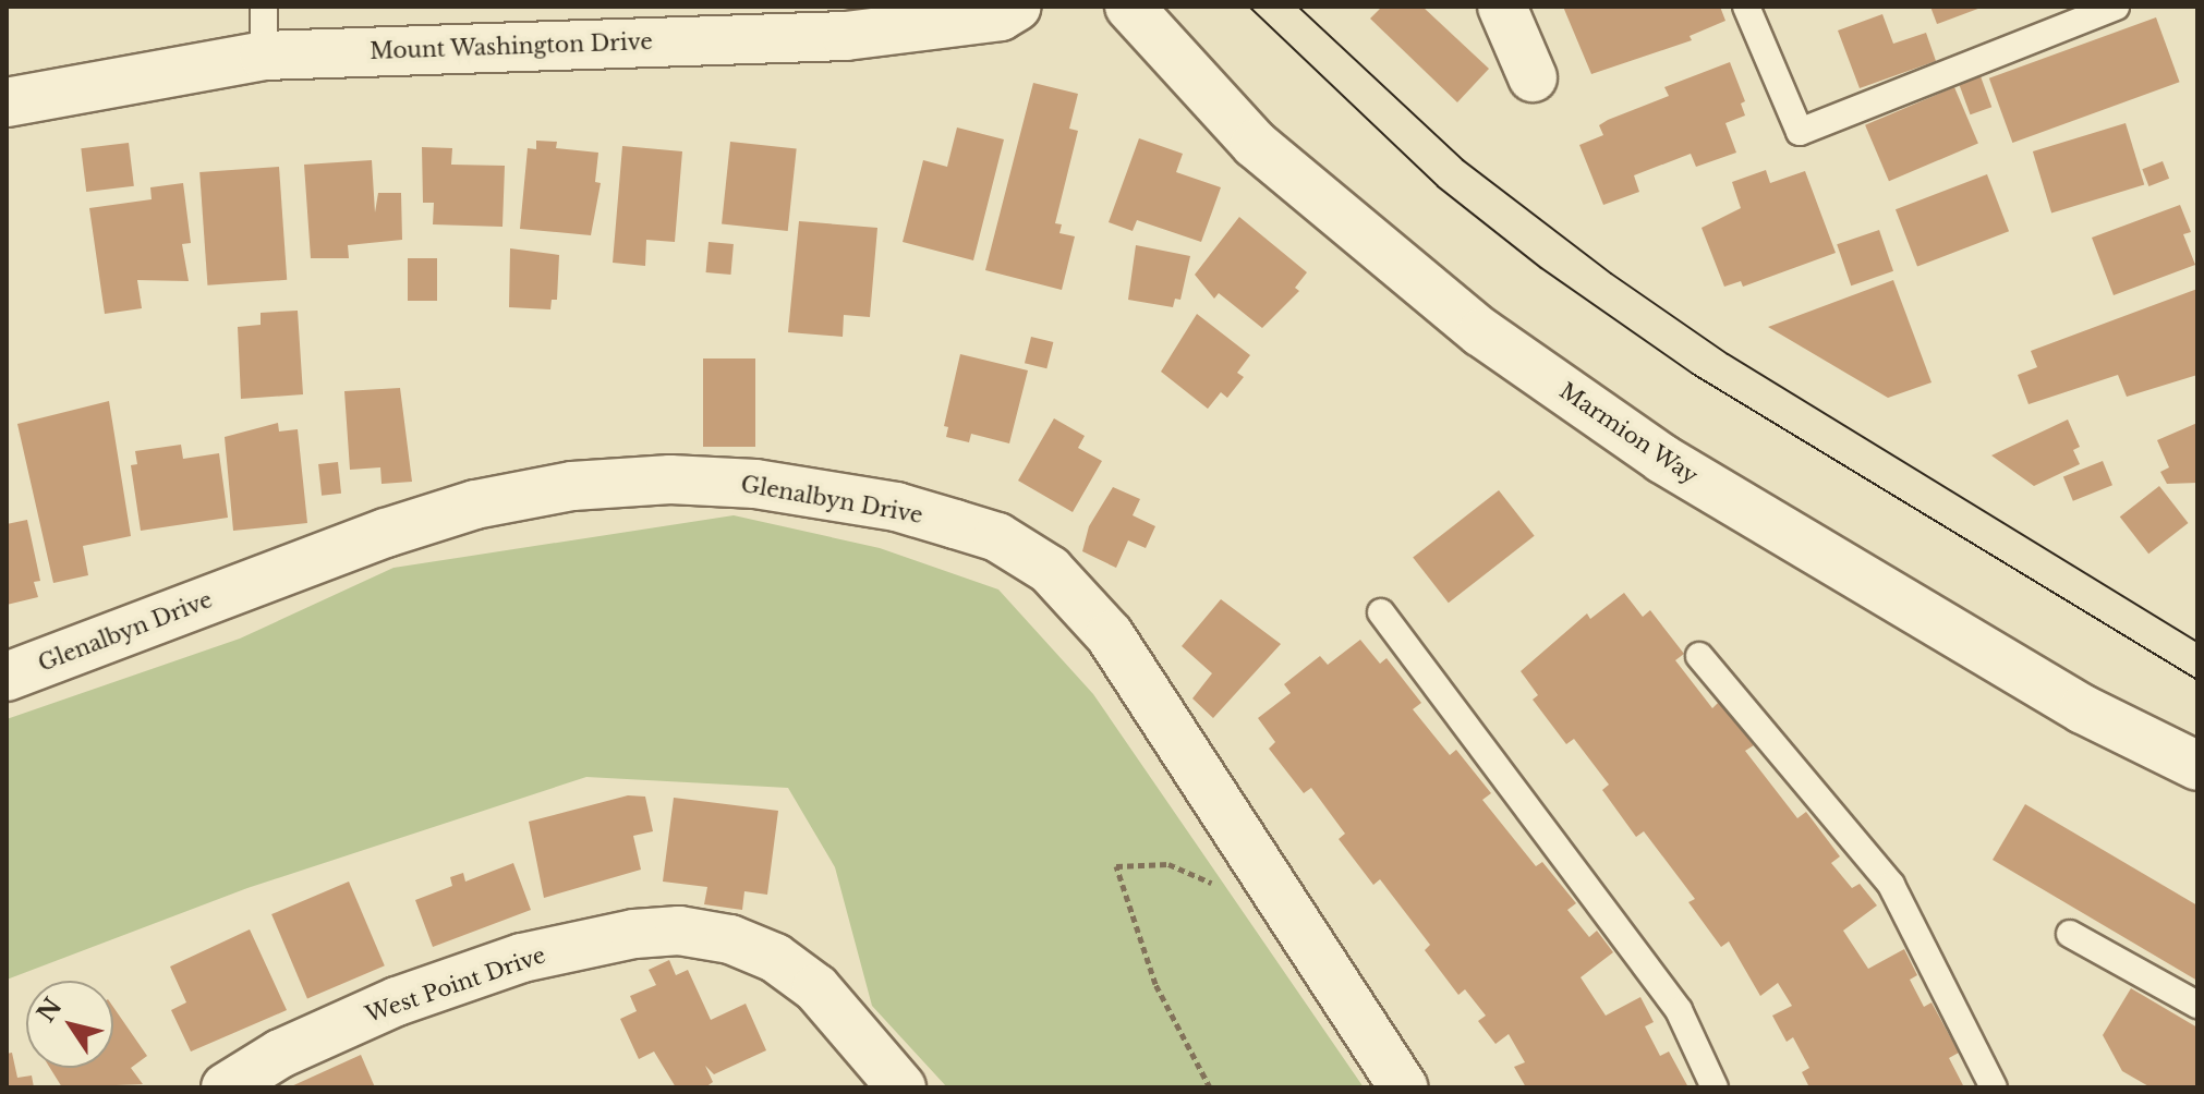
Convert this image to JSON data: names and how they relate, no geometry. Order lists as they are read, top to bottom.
{
  "streets": {
    "street": [
      "Mount Washington Drive",
      "Marmion Way",
      "Glenalbyn Drive",
      "West Point Drive"
    ]
  },
  "north": "top left"
}
